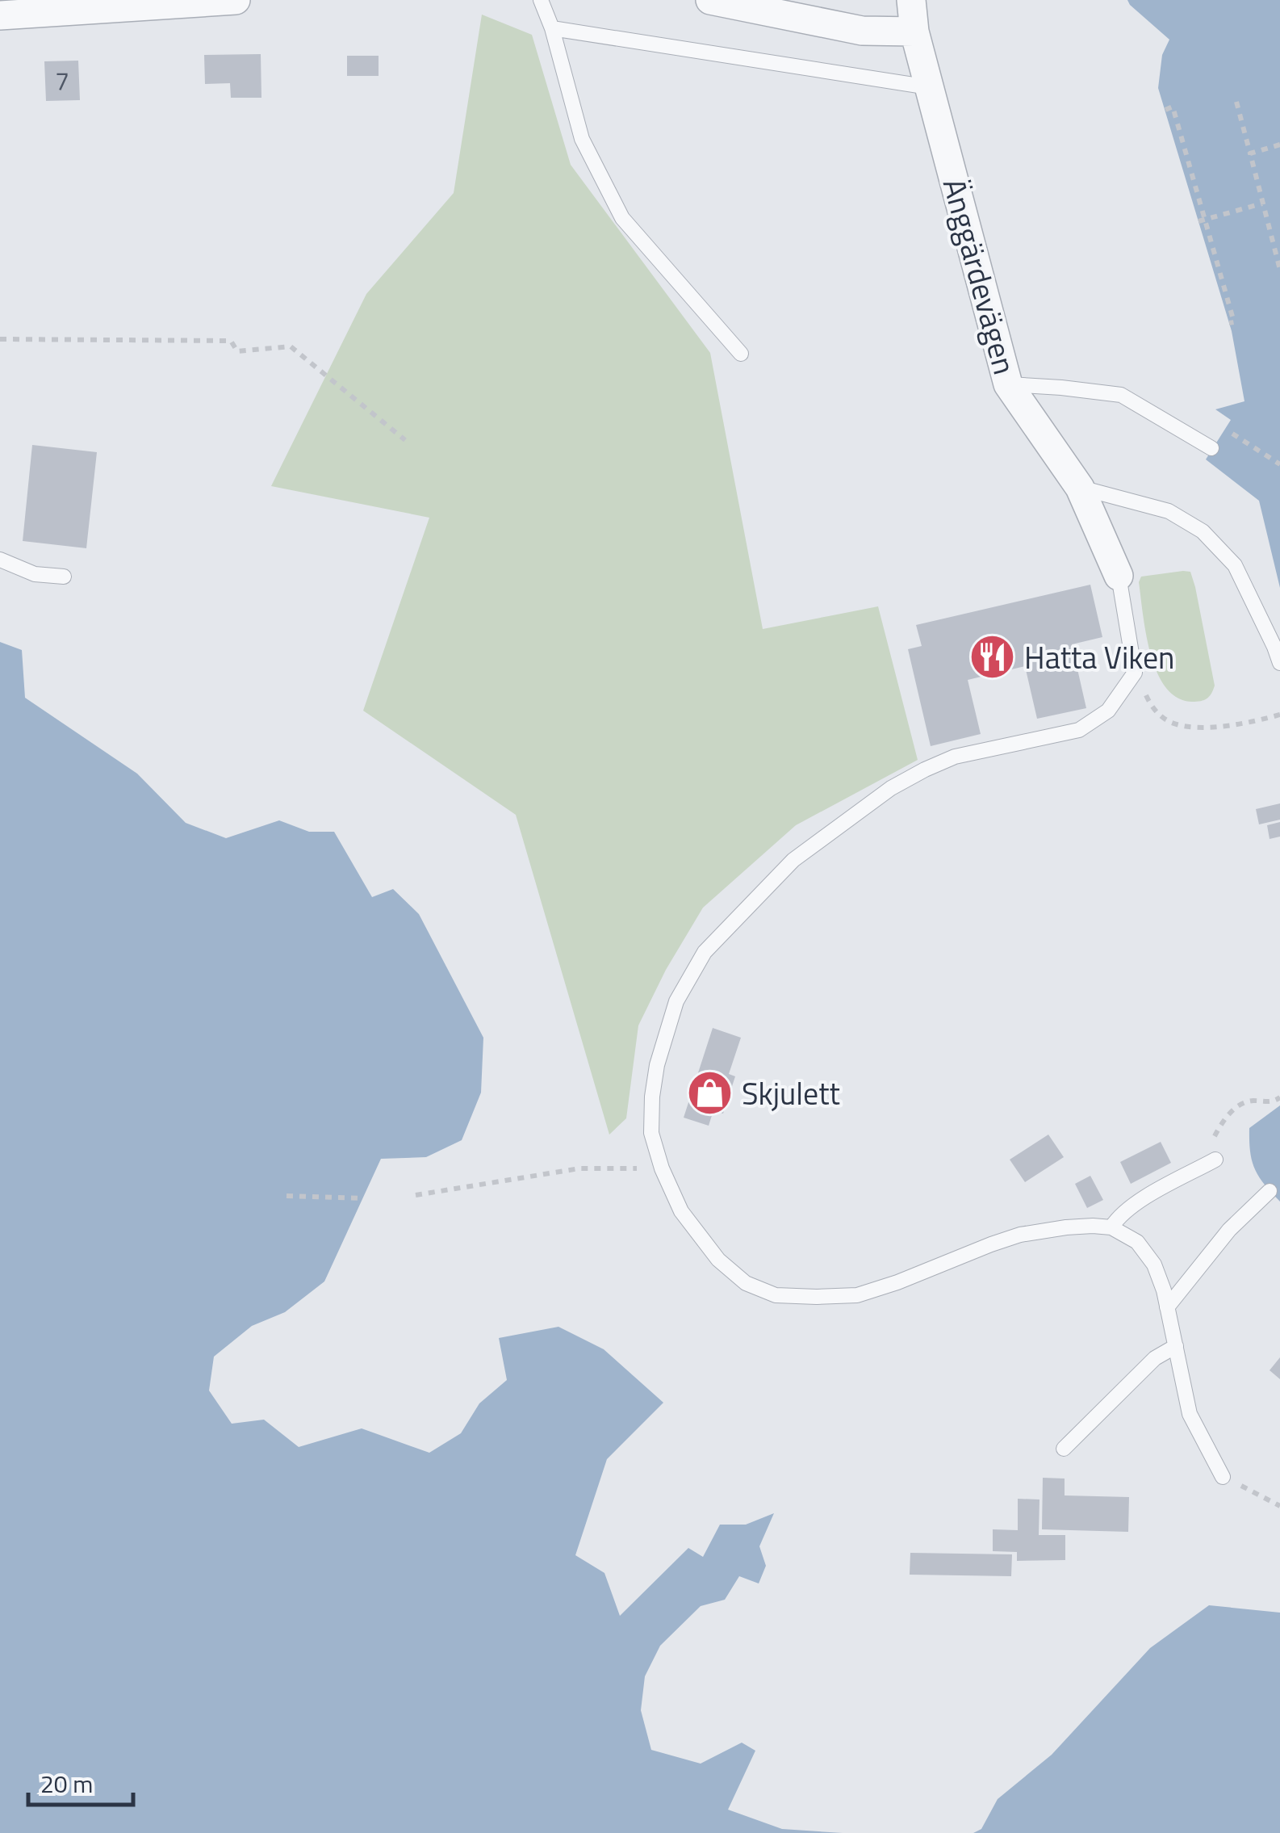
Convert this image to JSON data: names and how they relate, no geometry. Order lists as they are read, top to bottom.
{
  "streets": {
    "street": ["Änggärdevägen"]
  },
  "places": {
    "restaurant": ["Hatta Viken"],
    "shop": ["Skjulett"]
  },
  "house_numbers": ["7"],
  "scale_bar": "20 m"
}
